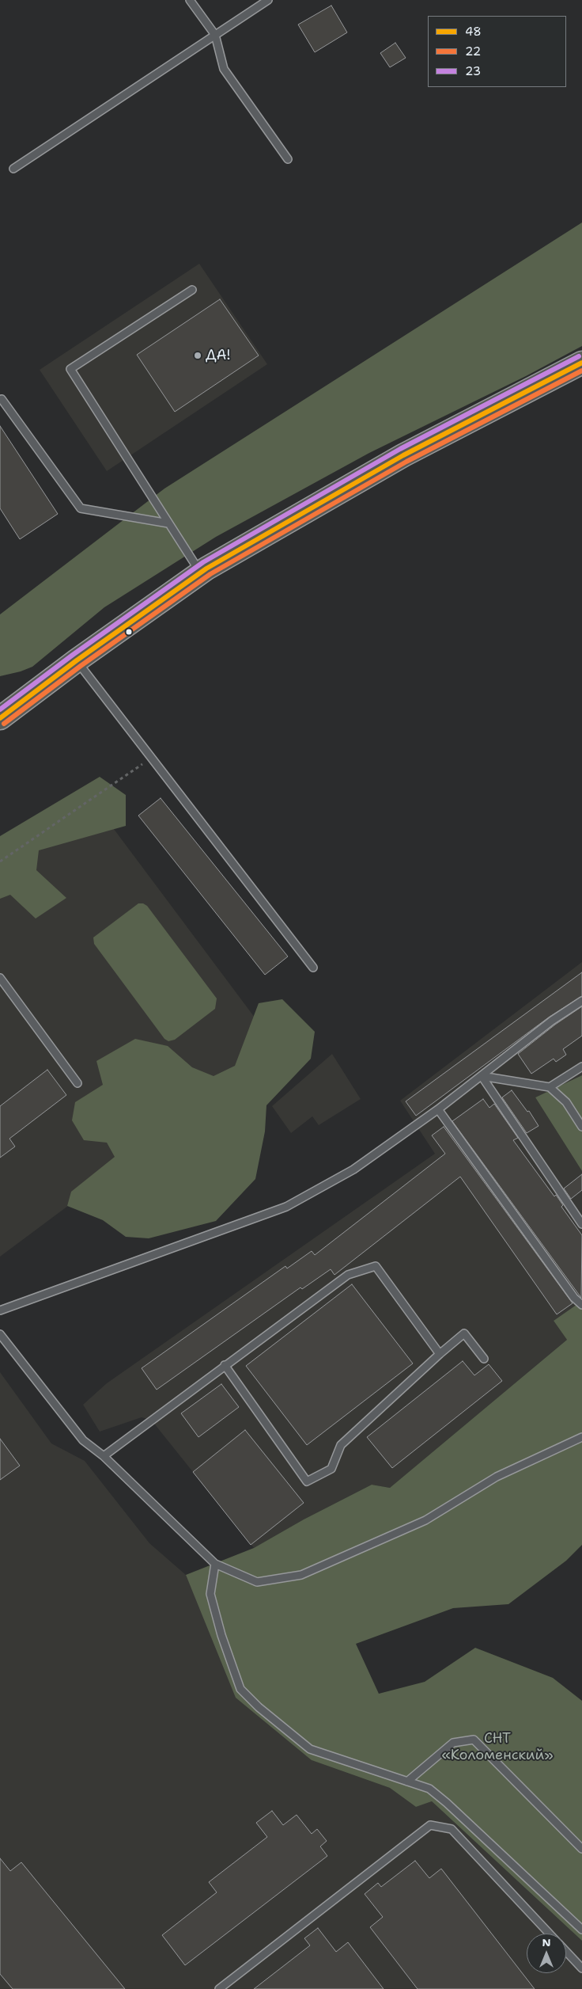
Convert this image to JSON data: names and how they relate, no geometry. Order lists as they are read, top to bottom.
{
  "parks": ["СНТ «Коломенский»"],
  "places": ["ДА!"],
  "lines": ["transit line 23", "transit line 48", "transit line 22"],
  "legend": ["48", "22", "23"],
  "north": "top"
}
